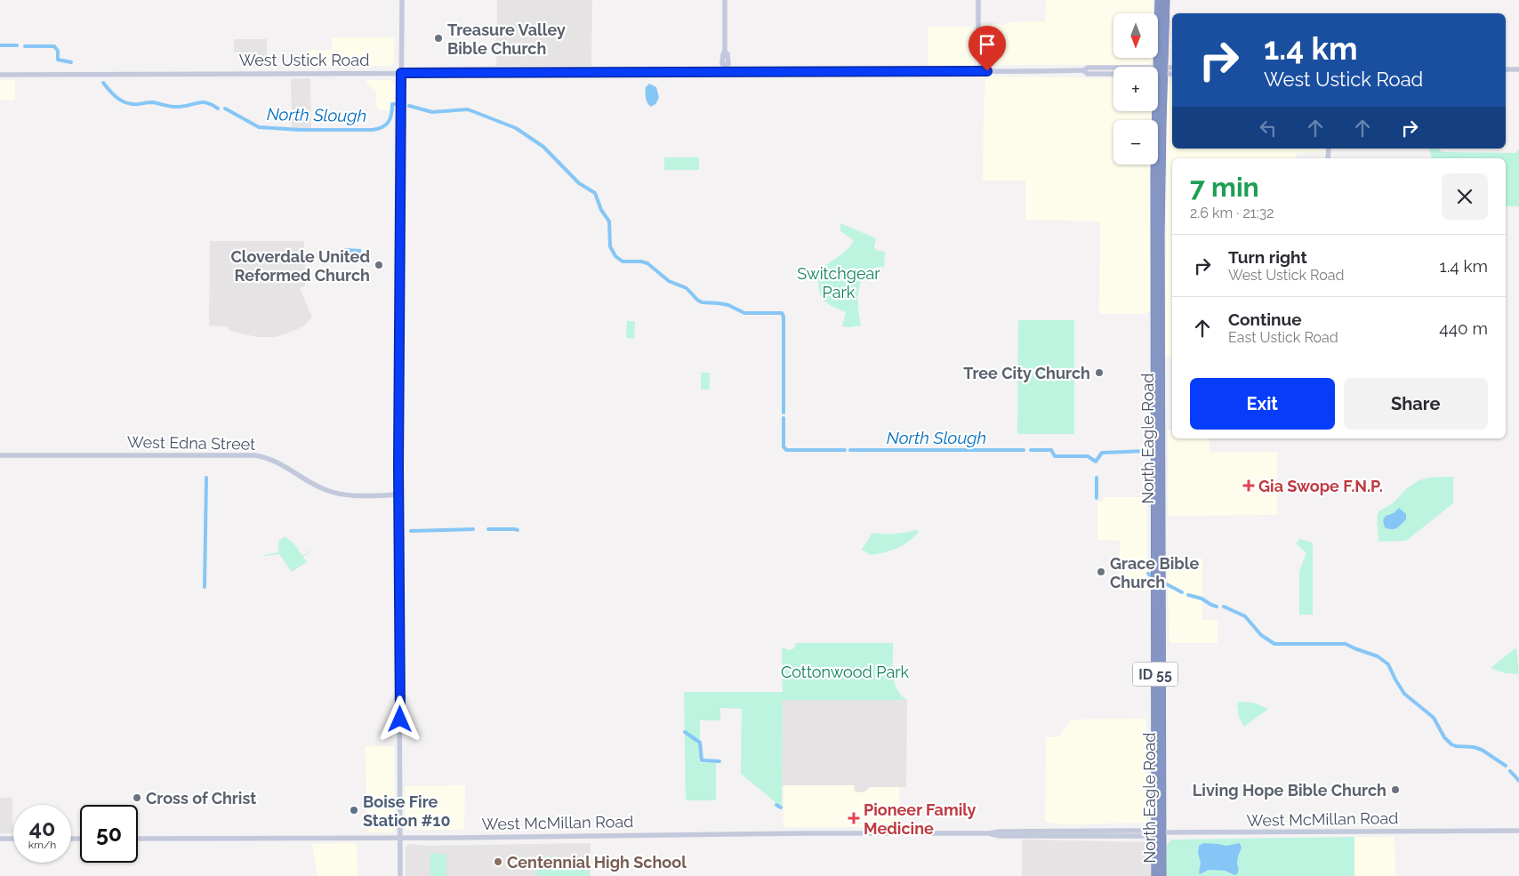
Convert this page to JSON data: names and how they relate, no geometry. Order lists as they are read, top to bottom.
{
  "streets": {
    "highway": ["North Eagle Road", "ID 55"],
    "main road": ["West Ustick Road", "West Edna Street", "West McMillan Road"]
  },
  "crossings": [
    ["West Ustick Road", "North Eagle Road"],
    ["North Eagle Road", "West McMillan Road"]
  ],
  "water": ["North Slough"],
  "parks": ["Switchgear Park", "Cottonwood Park"],
  "places": {
    "other": [
      "Treasure Valley Bible Church",
      "Cloverdale United Reformed Church",
      "Tree City Church",
      "Grace Bible Church",
      "Living Hope Bible Church",
      "Cross of Christ",
      "Boise Fire Station #10",
      "Centennial High School"
    ],
    "health": ["Gia Swope F.N.P.", "Pioneer Family Medicine"]
  },
  "north": "bottom",
  "page": {
    "map_buttons": ["+", "−"],
    "turn": ["1.4 km", "West Ustick Road"],
    "heading": ["7 min", "2.6 km · 21:32"],
    "list": [
      {
        "name": "Turn right",
        "note": "West Ustick Road",
        "value": "1.4 km"
      },
      {
        "name": "Continue",
        "note": "East Ustick Road",
        "value": "440 m"
      }
    ],
    "buttons": ["Exit", "Share"],
    "speed": "40 km/h",
    "limit": "50"
  }
}
